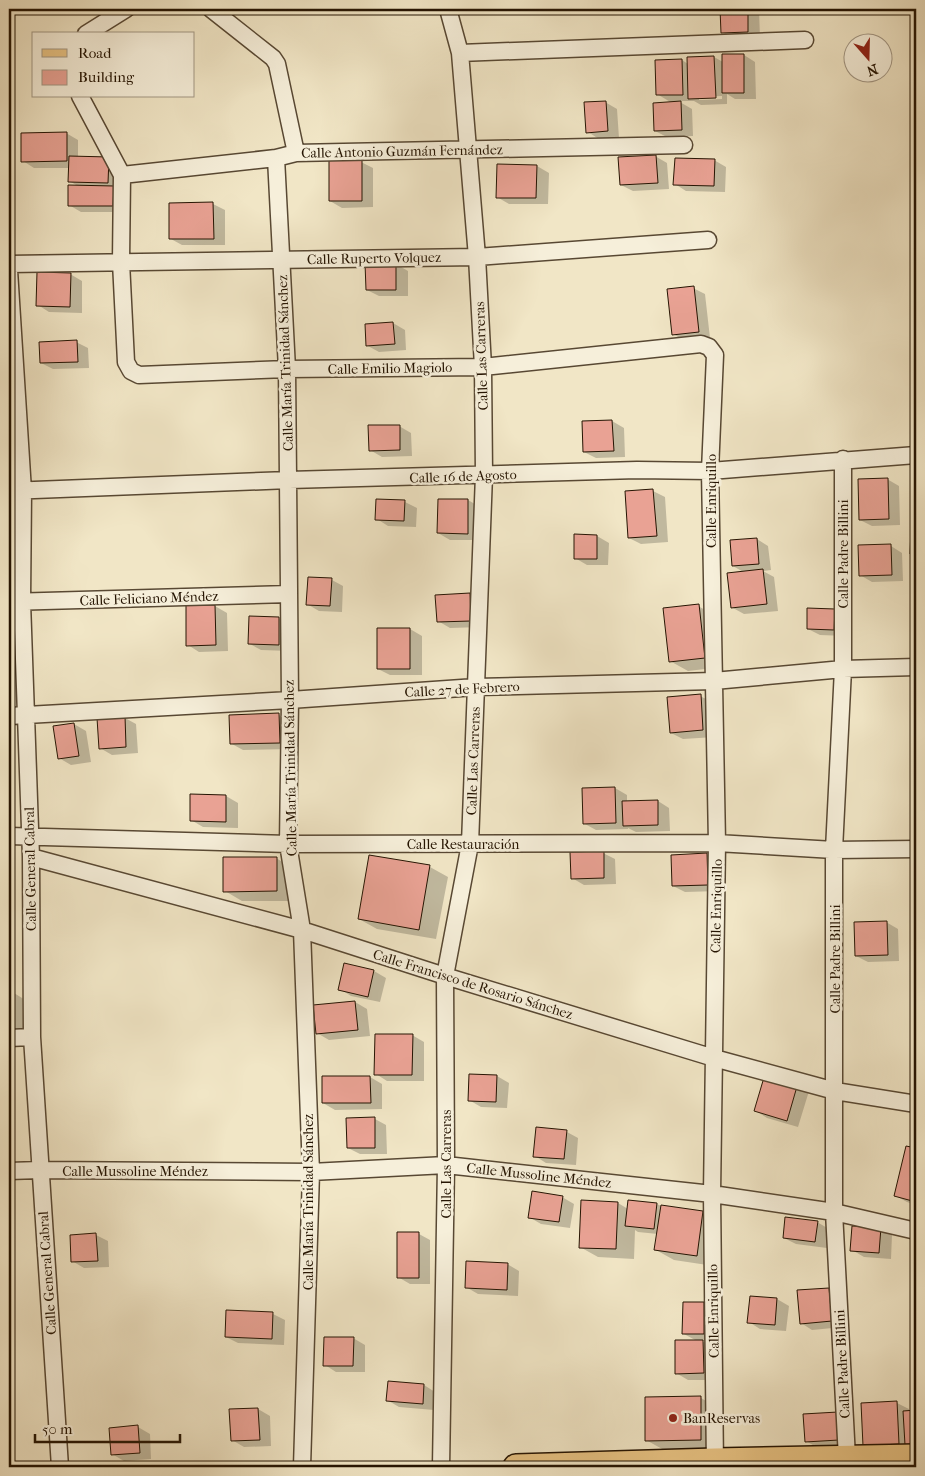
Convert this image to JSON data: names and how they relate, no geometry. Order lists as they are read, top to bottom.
{
  "streets": {
    "street": [
      "Calle Antonio Guzmán Fernández",
      "Calle Ruperto Volquez",
      "Calle Las Carreras",
      "Calle María Trinidad Sánchez",
      "Calle Emilio Magiolo",
      "Calle 16 de Agosto",
      "Calle Enriquillo",
      "Calle Padre Billini",
      "Calle Feliciano Méndez",
      "Calle 27 de Febrero",
      "Calle Restauración",
      "Calle General Cabral",
      "Calle Francisco de Rosario Sánchez",
      "Calle Mussoline Méndez"
    ]
  },
  "crossings": [
    ["Calle Antonio Guzmán Fernández", "Calle Las Carreras"],
    ["Calle Antonio Guzmán Fernández", "Calle María Trinidad Sánchez"],
    ["Calle Ruperto Volquez", "Calle Las Carreras"],
    ["Calle Ruperto Volquez", "Calle María Trinidad Sánchez"],
    ["Calle Ruperto Volquez", "Calle Emilio Magiolo"],
    ["Calle Las Carreras", "Calle Emilio Magiolo"],
    ["Calle Las Carreras", "Calle 16 de Agosto"],
    ["Calle Las Carreras", "Calle 27 de Febrero"],
    ["Calle Las Carreras", "Calle Restauración"],
    ["Calle Las Carreras", "Calle Francisco de Rosario Sánchez"],
    ["Calle Las Carreras", "Calle Mussoline Méndez"],
    ["Calle María Trinidad Sánchez", "Calle Emilio Magiolo"],
    ["Calle María Trinidad Sánchez", "Calle 16 de Agosto"],
    ["Calle María Trinidad Sánchez", "Calle Feliciano Méndez"],
    ["Calle María Trinidad Sánchez", "Calle 27 de Febrero"],
    ["Calle María Trinidad Sánchez", "Calle Restauración"],
    ["Calle María Trinidad Sánchez", "Calle Francisco de Rosario Sánchez"],
    ["Calle María Trinidad Sánchez", "Calle Mussoline Méndez"],
    ["Calle Emilio Magiolo", "Calle Enriquillo"],
    ["Calle 16 de Agosto", "Calle Enriquillo"],
    ["Calle 16 de Agosto", "Calle Padre Billini"],
    ["Calle 16 de Agosto", "Calle General Cabral"],
    ["Calle Enriquillo", "Calle 27 de Febrero"],
    ["Calle Enriquillo", "Calle Restauración"],
    ["Calle Enriquillo", "Calle Francisco de Rosario Sánchez"],
    ["Calle Enriquillo", "Calle Mussoline Méndez"],
    ["Calle Padre Billini", "Calle 27 de Febrero"],
    ["Calle Padre Billini", "Calle Restauración"],
    ["Calle Padre Billini", "Calle Francisco de Rosario Sánchez"],
    ["Calle Padre Billini", "Calle Mussoline Méndez"],
    ["Calle Feliciano Méndez", "Calle General Cabral"],
    ["Calle 27 de Febrero", "Calle General Cabral"],
    ["Calle Restauración", "Calle General Cabral"],
    ["Calle General Cabral", "Calle Francisco de Rosario Sánchez"],
    ["Calle General Cabral", "Calle Mussoline Méndez"]
  ],
  "places": ["BanReservas"],
  "legend": ["Road", "Building"],
  "scale_bar": "50 m",
  "north": "bottom"
}
